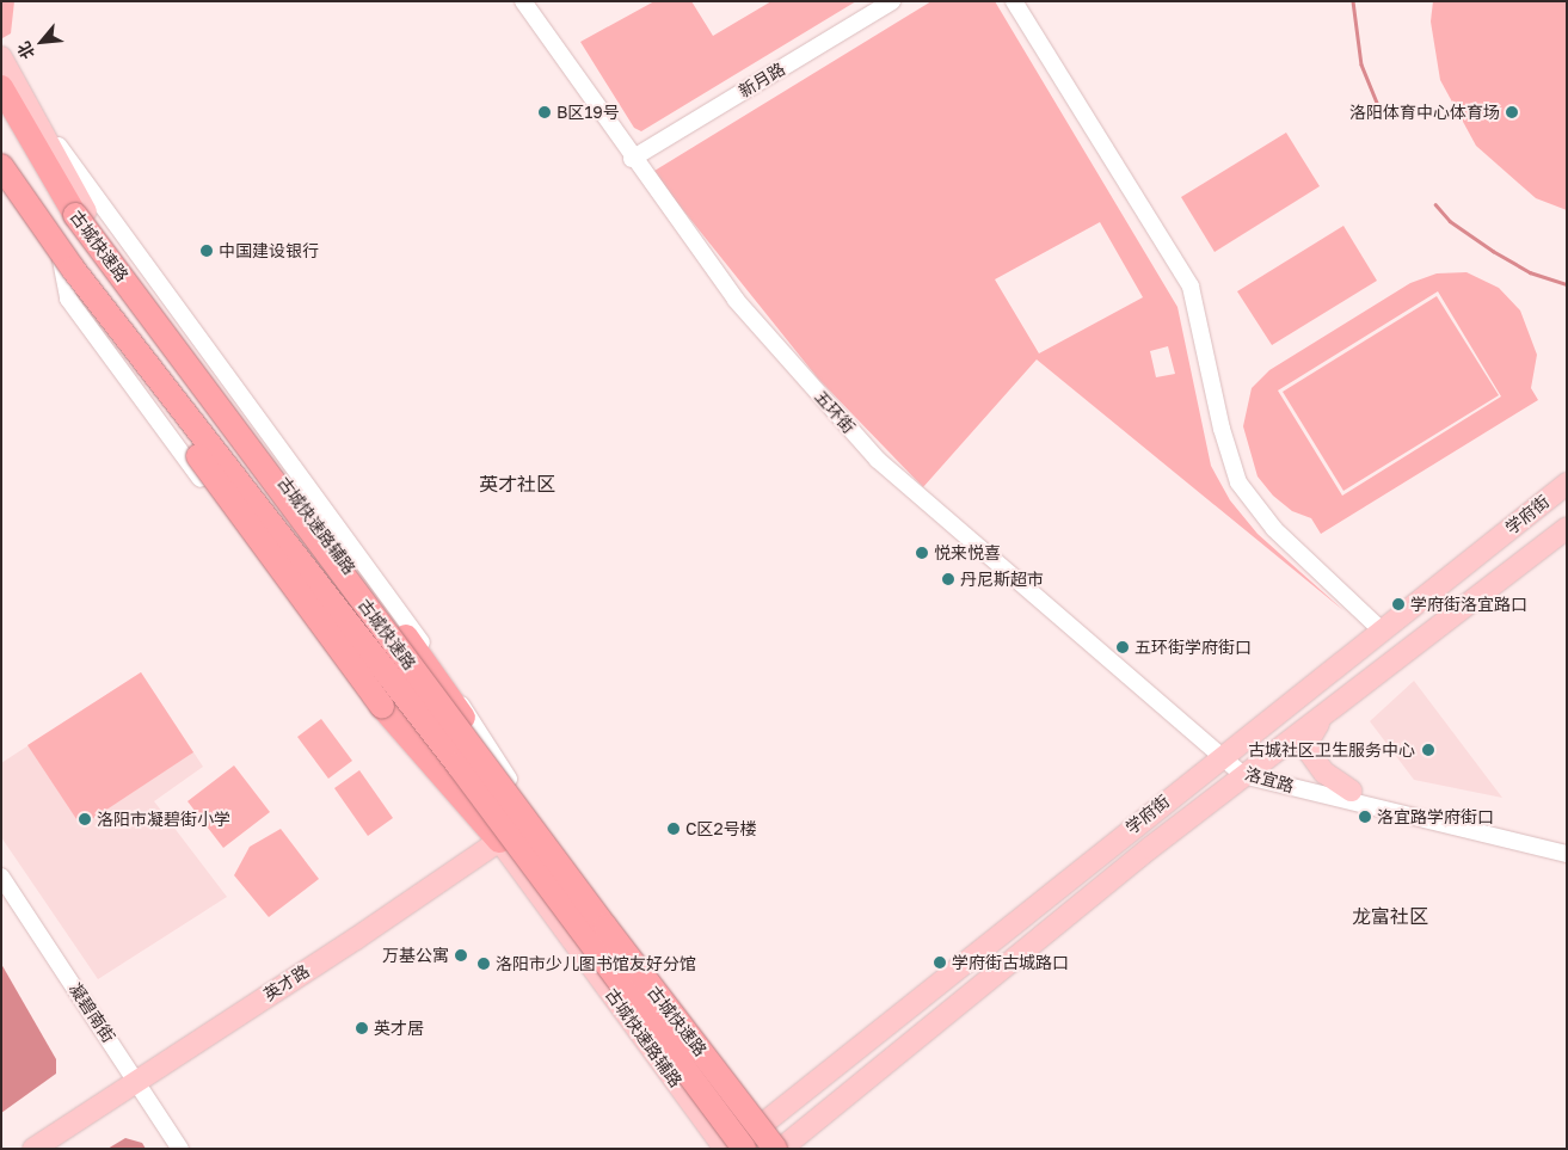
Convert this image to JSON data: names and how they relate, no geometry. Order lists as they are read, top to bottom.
{
  "streets": {
    "highway": ["古城快速路"],
    "main road": ["学府街", "古城快速路辅路", "英才路"],
    "street": [
      "新月路",
      "五环街",
      "洛宜路",
      "凝碧南街"
    ]
  },
  "crossings": [
    ["新月路", "五环街"],
    ["古城快速路", "学府街"],
    ["古城快速路", "古城快速路辅路"],
    ["五环街", "学府街"],
    ["五环街", "洛宜路"],
    ["学府街", "古城快速路辅路"],
    ["学府街", "洛宜路"],
    ["古城快速路辅路", "英才路"],
    ["英才路", "凝碧南街"]
  ],
  "districts": ["英才社区", "龙富社区"],
  "places": [
    "B区19号",
    "洛阳体育中心体育场",
    "中国建设银行",
    "悦来悦喜",
    "丹尼斯超市",
    "学府街洛宜路口",
    "五环街学府街口",
    "古城社区卫生服务中心",
    "洛宜路学府街口",
    "洛阳市凝碧街小学",
    "C区2号楼",
    "万基公寓",
    "学府街古城路口",
    "洛阳市少儿图书馆友好分馆",
    "英才居"
  ],
  "north": "bottom left"
}
